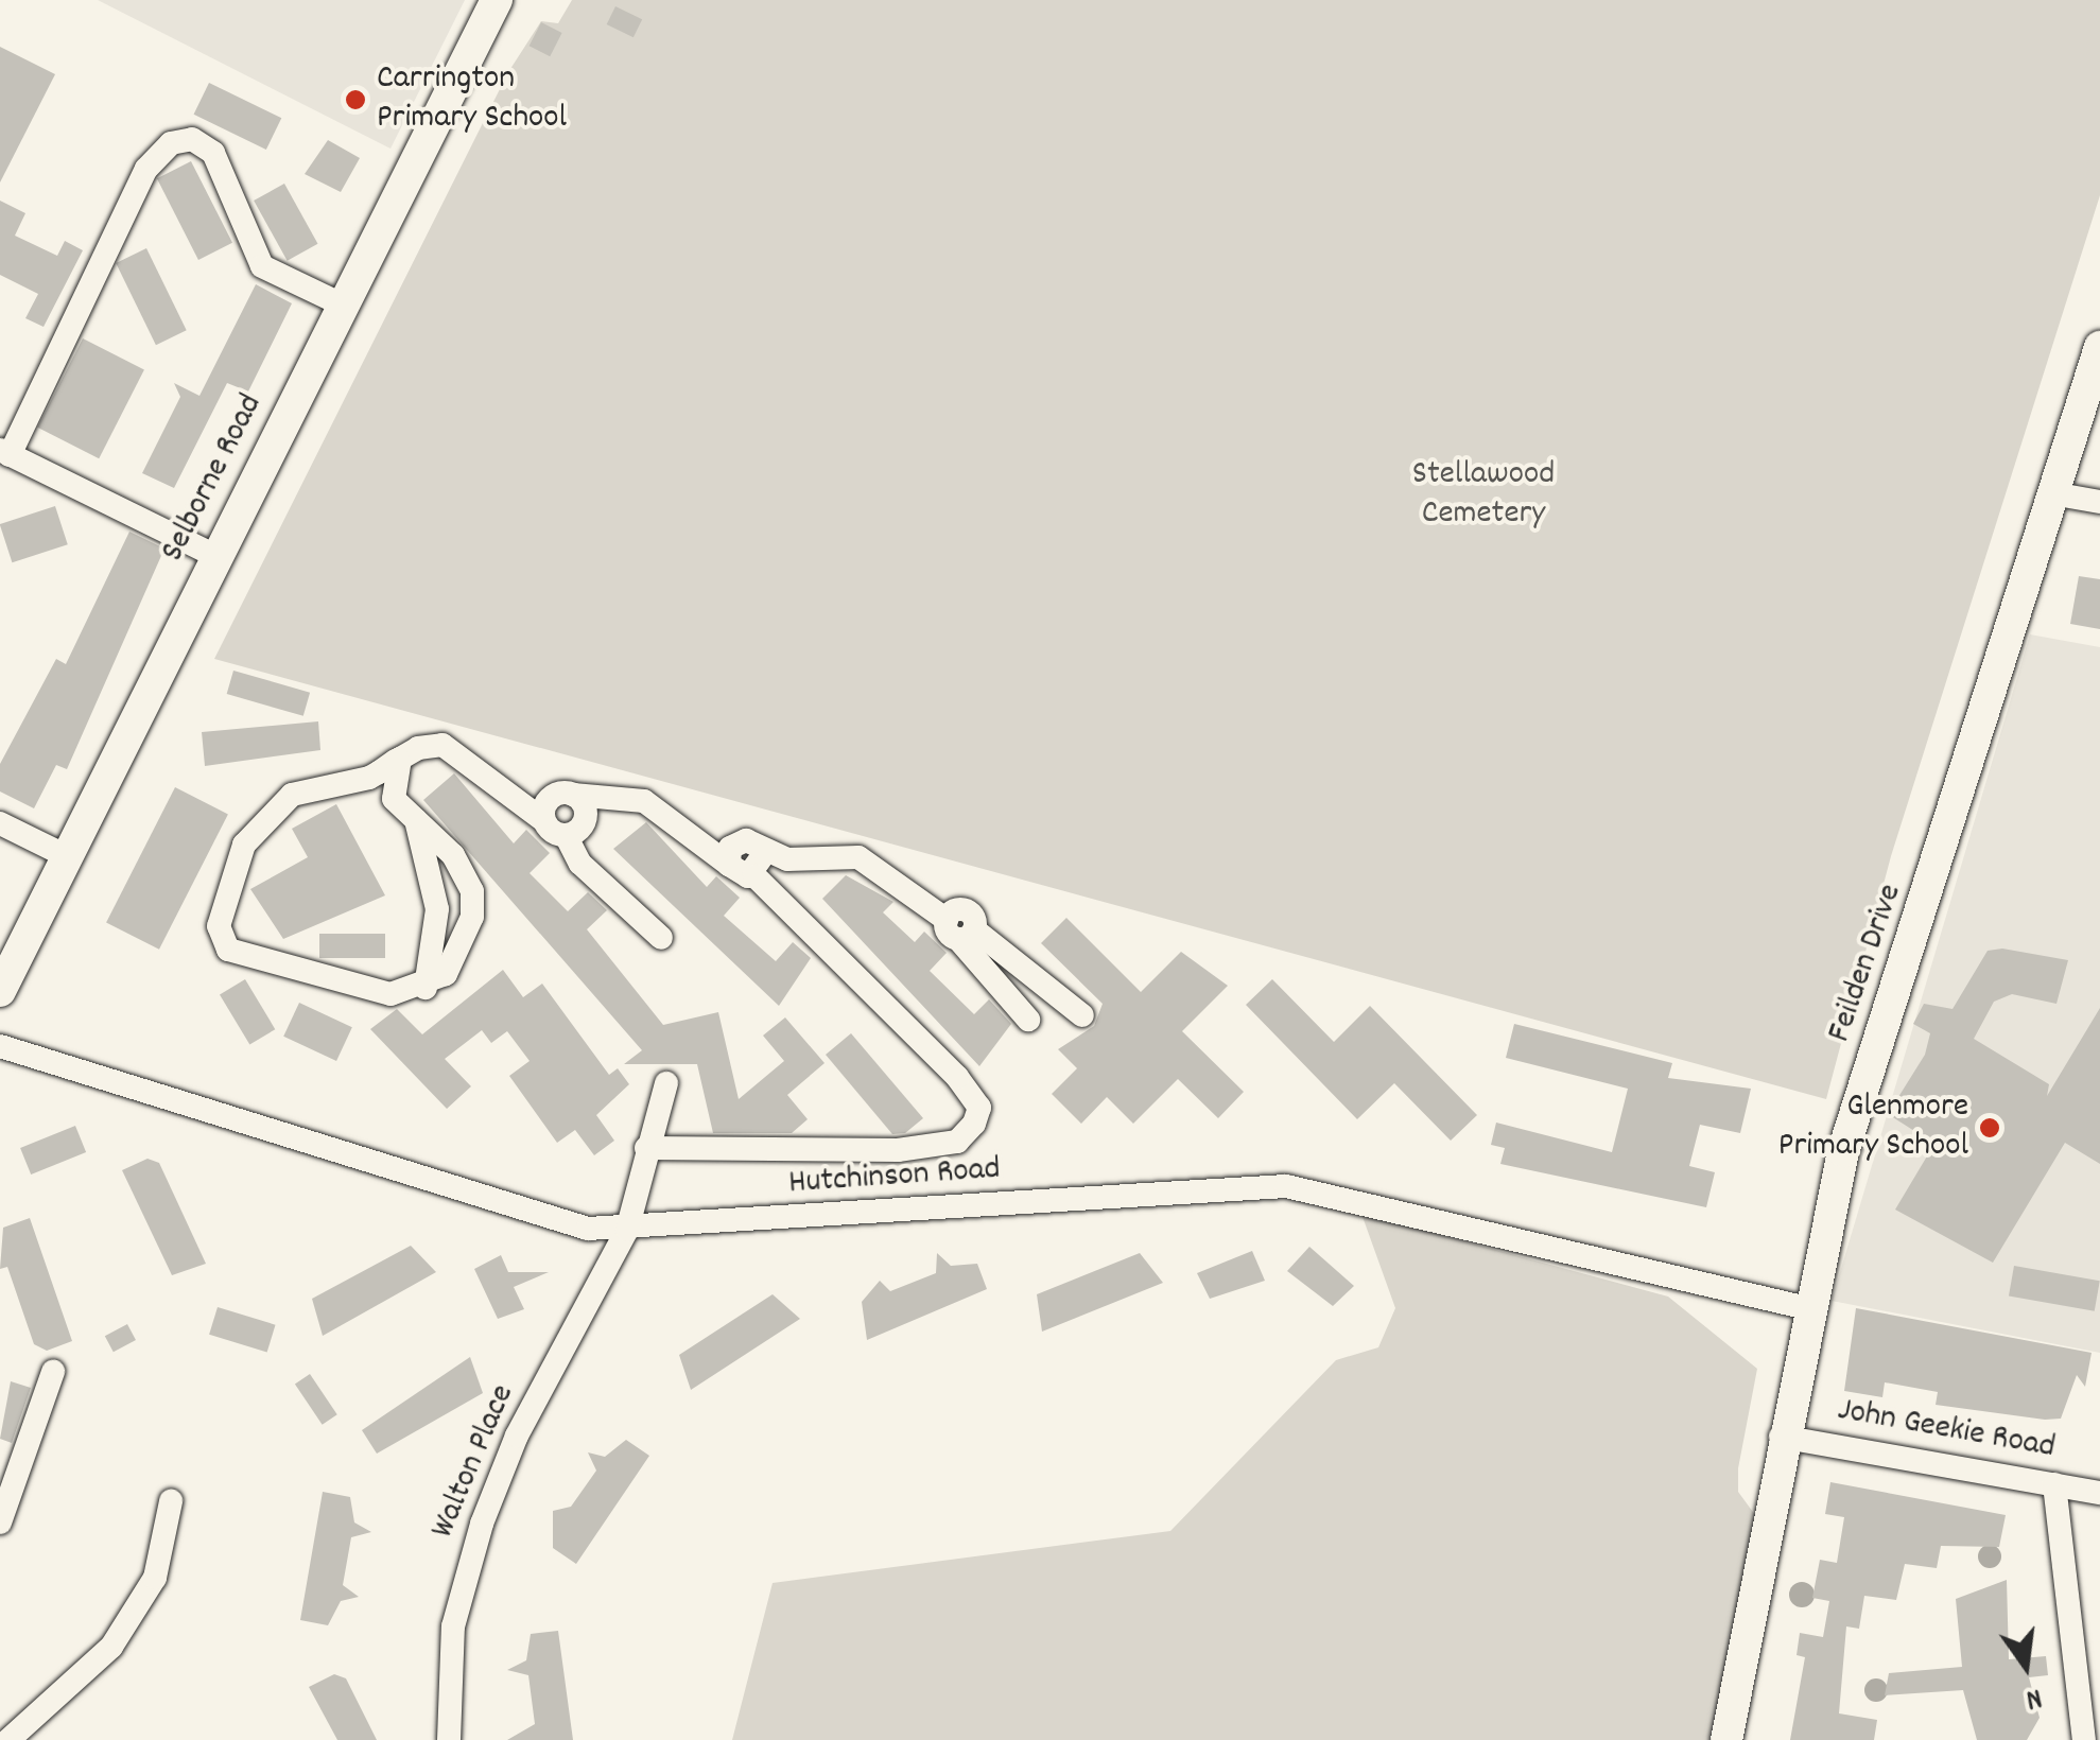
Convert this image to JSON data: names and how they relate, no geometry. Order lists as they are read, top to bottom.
{
  "streets": {
    "street": [
      "Selborne Road",
      "Feilden Drive",
      "Hutchinson Road",
      "John Geekie Road",
      "Walton Place"
    ]
  },
  "crossings": [
    ["Feilden Drive", "Hutchinson Road"],
    ["Feilden Drive", "John Geekie Road"],
    ["Hutchinson Road", "Walton Place"]
  ],
  "parks": ["Stellawood Cemetery"],
  "places": ["Carrington Primary School", "Glenmore Primary School"],
  "north": "bottom"
}
